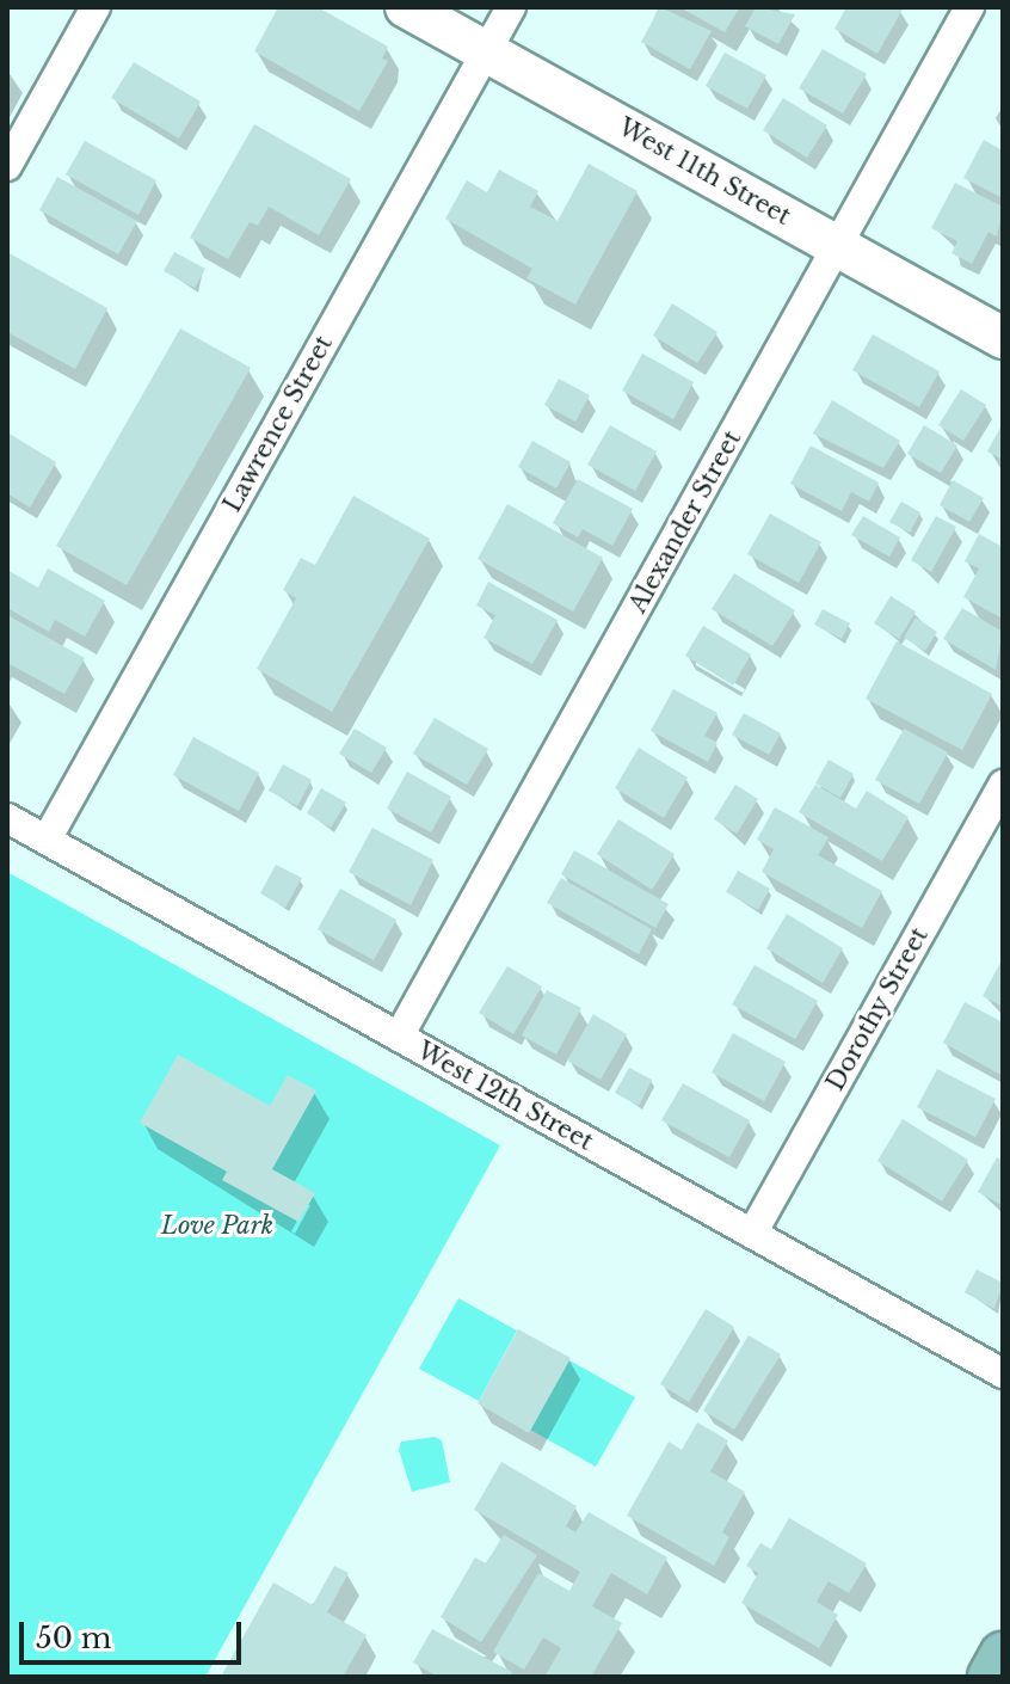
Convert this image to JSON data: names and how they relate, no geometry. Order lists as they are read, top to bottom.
{
  "streets": {
    "main road": ["West 11th Street"],
    "street": [
      "Lawrence Street",
      "Alexander Street",
      "Dorothy Street",
      "West 12th Street"
    ]
  },
  "crossings": [
    ["West 11th Street", "Lawrence Street"],
    ["West 11th Street", "Alexander Street"],
    ["Lawrence Street", "West 12th Street"],
    ["Alexander Street", "West 12th Street"],
    ["Dorothy Street", "West 12th Street"]
  ],
  "parks": ["Love Park"],
  "scale_bar": "50 m"
}
